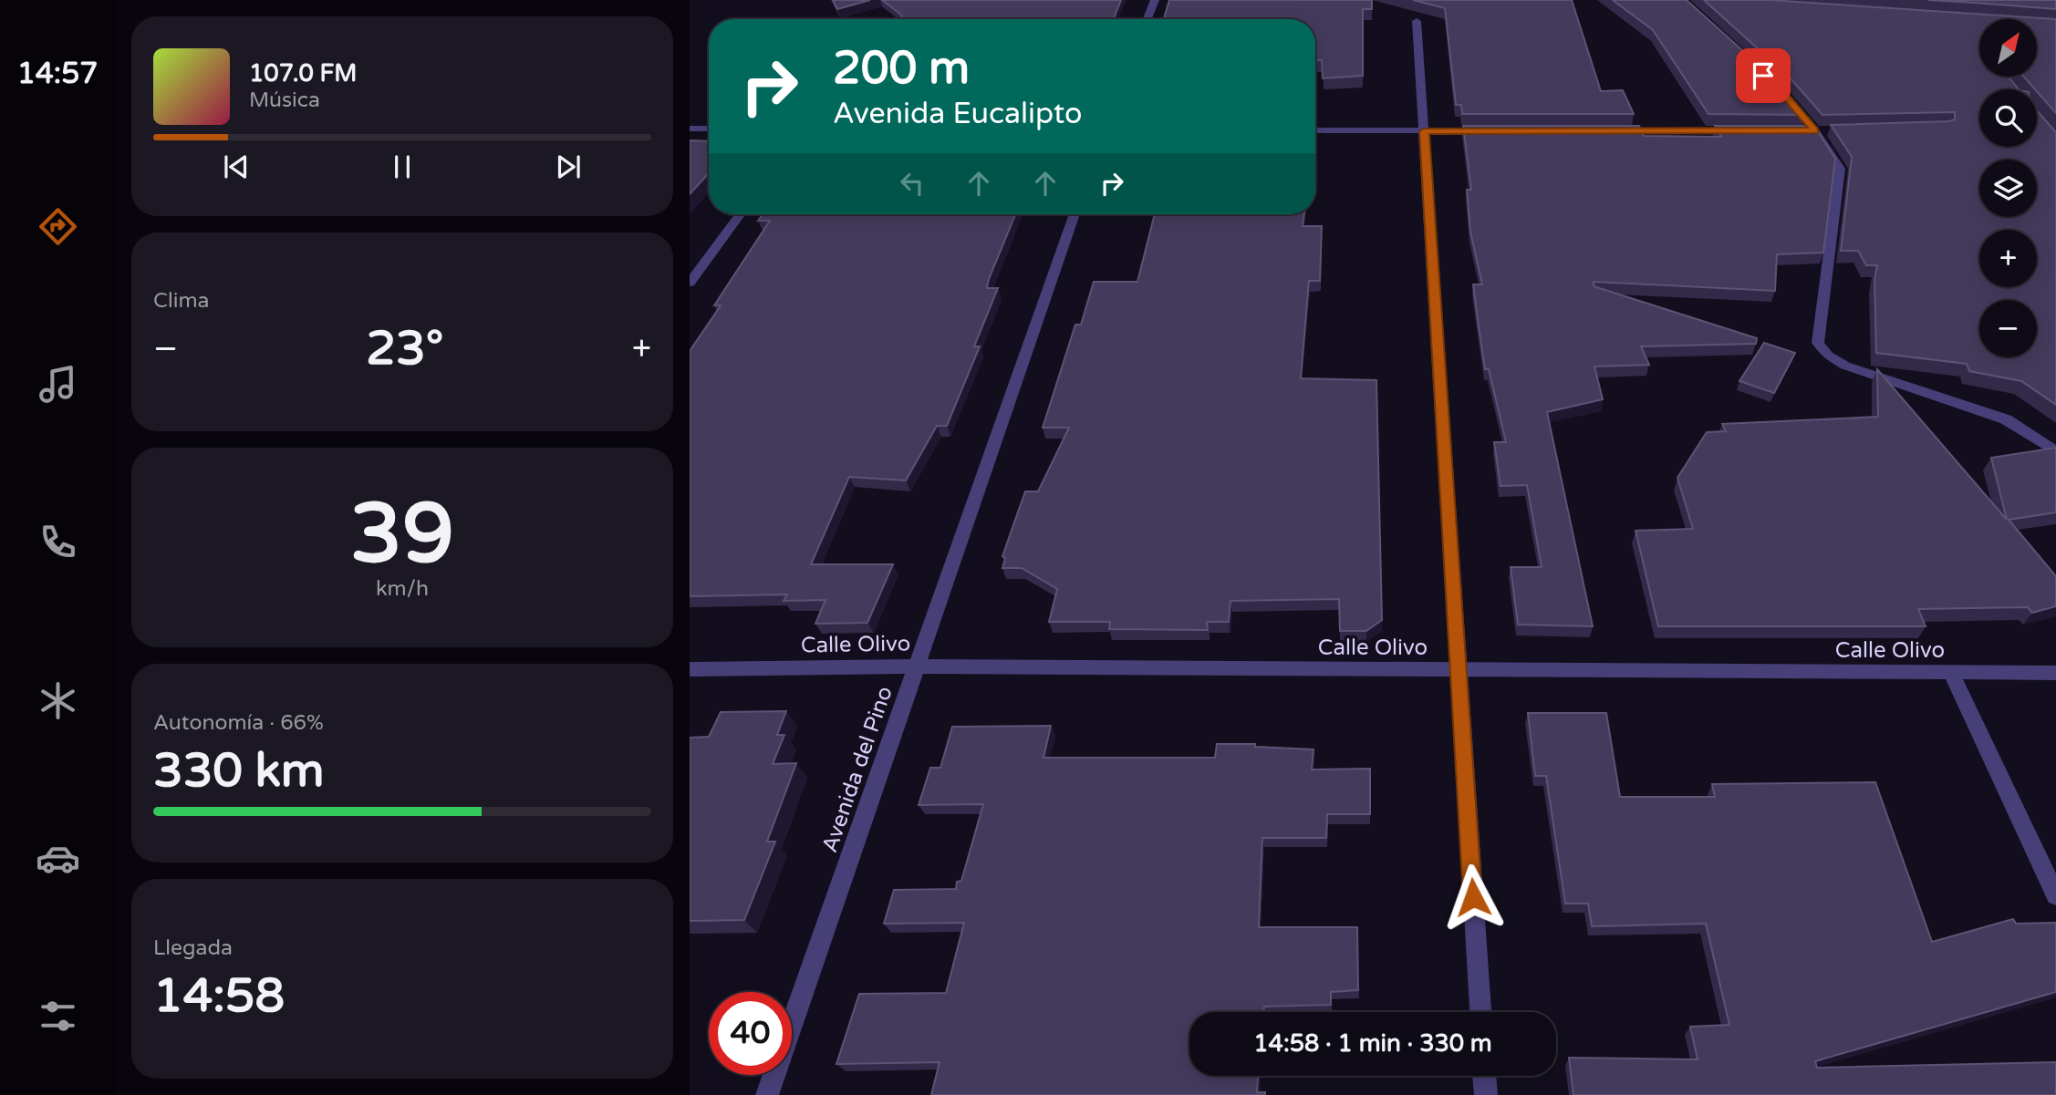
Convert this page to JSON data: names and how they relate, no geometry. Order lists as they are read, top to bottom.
{
  "streets": {
    "street": ["Calle Olivo", "Avenida del Pino"]
  },
  "crossings": [
    ["Calle Olivo", "Avenida del Pino"]
  ],
  "north": "top right",
  "page": {
    "tabs": "14:57",
    "map_buttons": ["+", "−"],
    "turn": ["200 m", "Avenida Eucalipto"],
    "song": ["107.0 FM", "Música"],
    "tile": [
      "Clima",
      ["39", "km/h"],
      ["Autonomía · 66%", "330 km"],
      ["Llegada", "14:58"]
    ],
    "heat": ["−", "23°", "+"],
    "limit": "40",
    "trip": "14:58 · 1 min · 330 m"
  }
}
